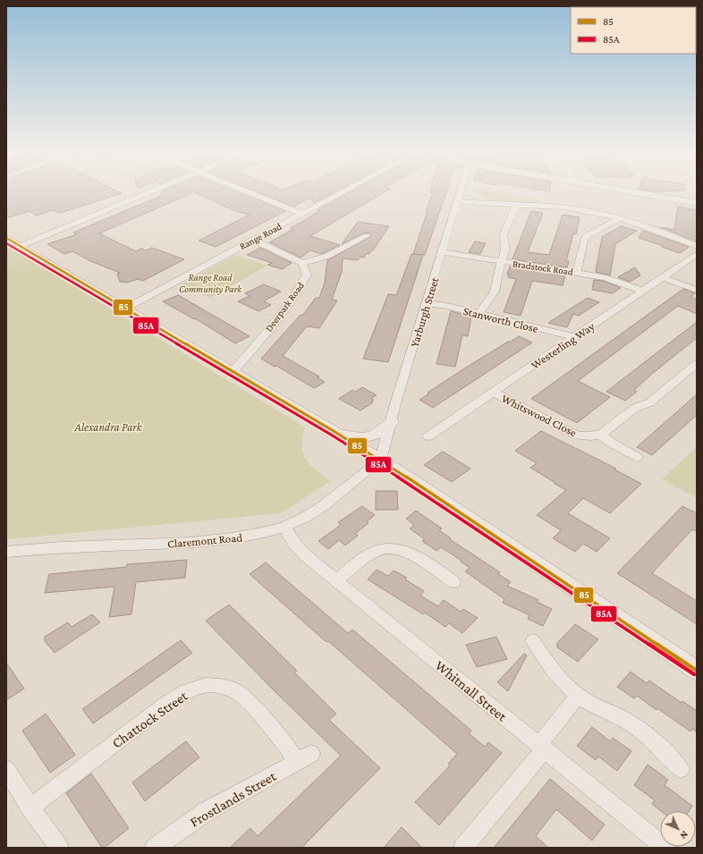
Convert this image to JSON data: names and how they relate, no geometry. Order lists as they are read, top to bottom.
{
  "streets": {
    "street": [
      "Range Road",
      "Bradstock Road",
      "Deerpark Road",
      "Yarburgh Street",
      "Stanworth Close",
      "Westerling Way",
      "Whitswood Close",
      "Claremont Road",
      "Whitnall Street",
      "Chattock Street",
      "Frostlands Street"
    ]
  },
  "crossings": [
    ["Bradstock Road", "Yarburgh Street"],
    ["Bradstock Road", "Westerling Way"],
    ["Yarburgh Street", "Stanworth Close"],
    ["Yarburgh Street", "Claremont Road"],
    ["Stanworth Close", "Westerling Way"],
    ["Westerling Way", "Whitswood Close"],
    ["Claremont Road", "Whitnall Street"],
    ["Chattock Street", "Frostlands Street"]
  ],
  "parks": ["Range Road Community Park", "Alexandra Park"],
  "lines": ["transit line 85", "transit line 85A"],
  "legend": ["85", "85A"],
  "north": "bottom right"
}
